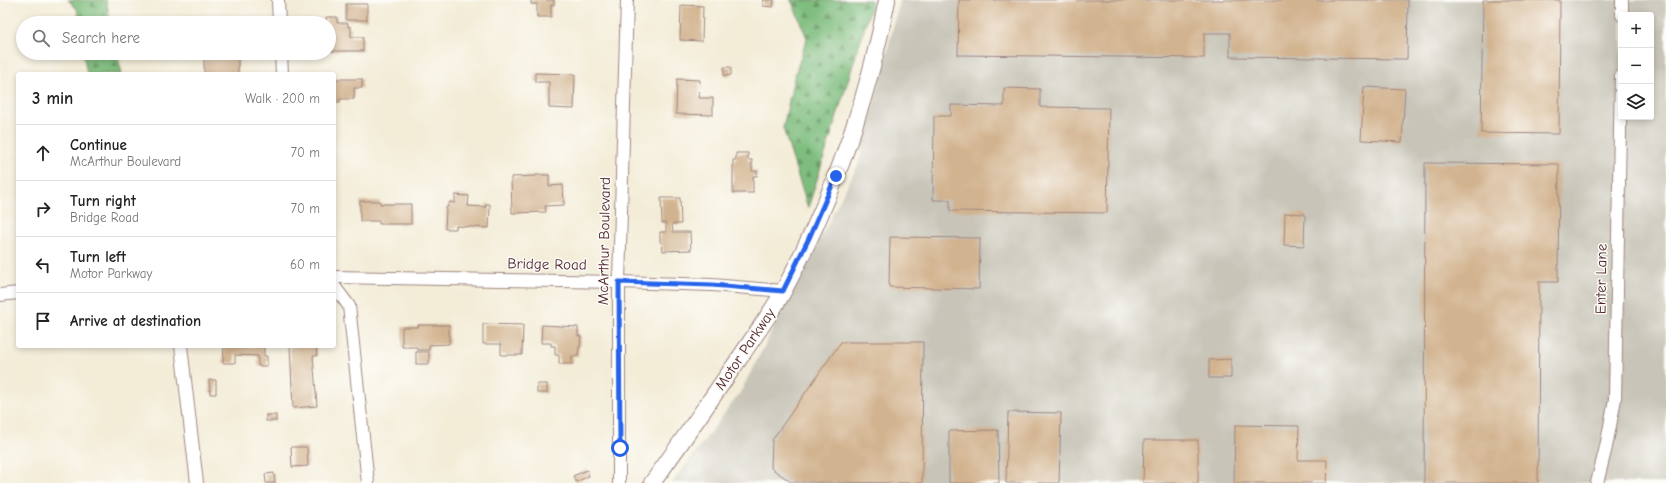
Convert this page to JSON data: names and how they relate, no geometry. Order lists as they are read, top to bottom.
{
  "streets": {
    "main road": ["Motor Parkway"],
    "street": ["McArthur Boulevard", "Bridge Road", "Enter Lane"]
  },
  "crossings": [
    ["McArthur Boulevard", "Bridge Road"],
    ["Bridge Road", "Motor Parkway"]
  ],
  "page": {
    "map_buttons": ["+", "−"],
    "search": "Search here",
    "heading": ["3 min", "Walk · 200 m"],
    "list": [
      ["Continue", "McArthur Boulevard", "70 m"],
      ["Turn right", "Bridge Road", "70 m"],
      ["Turn left", "Motor Parkway", "60 m"],
      "Arrive at destination"
    ]
  }
}
